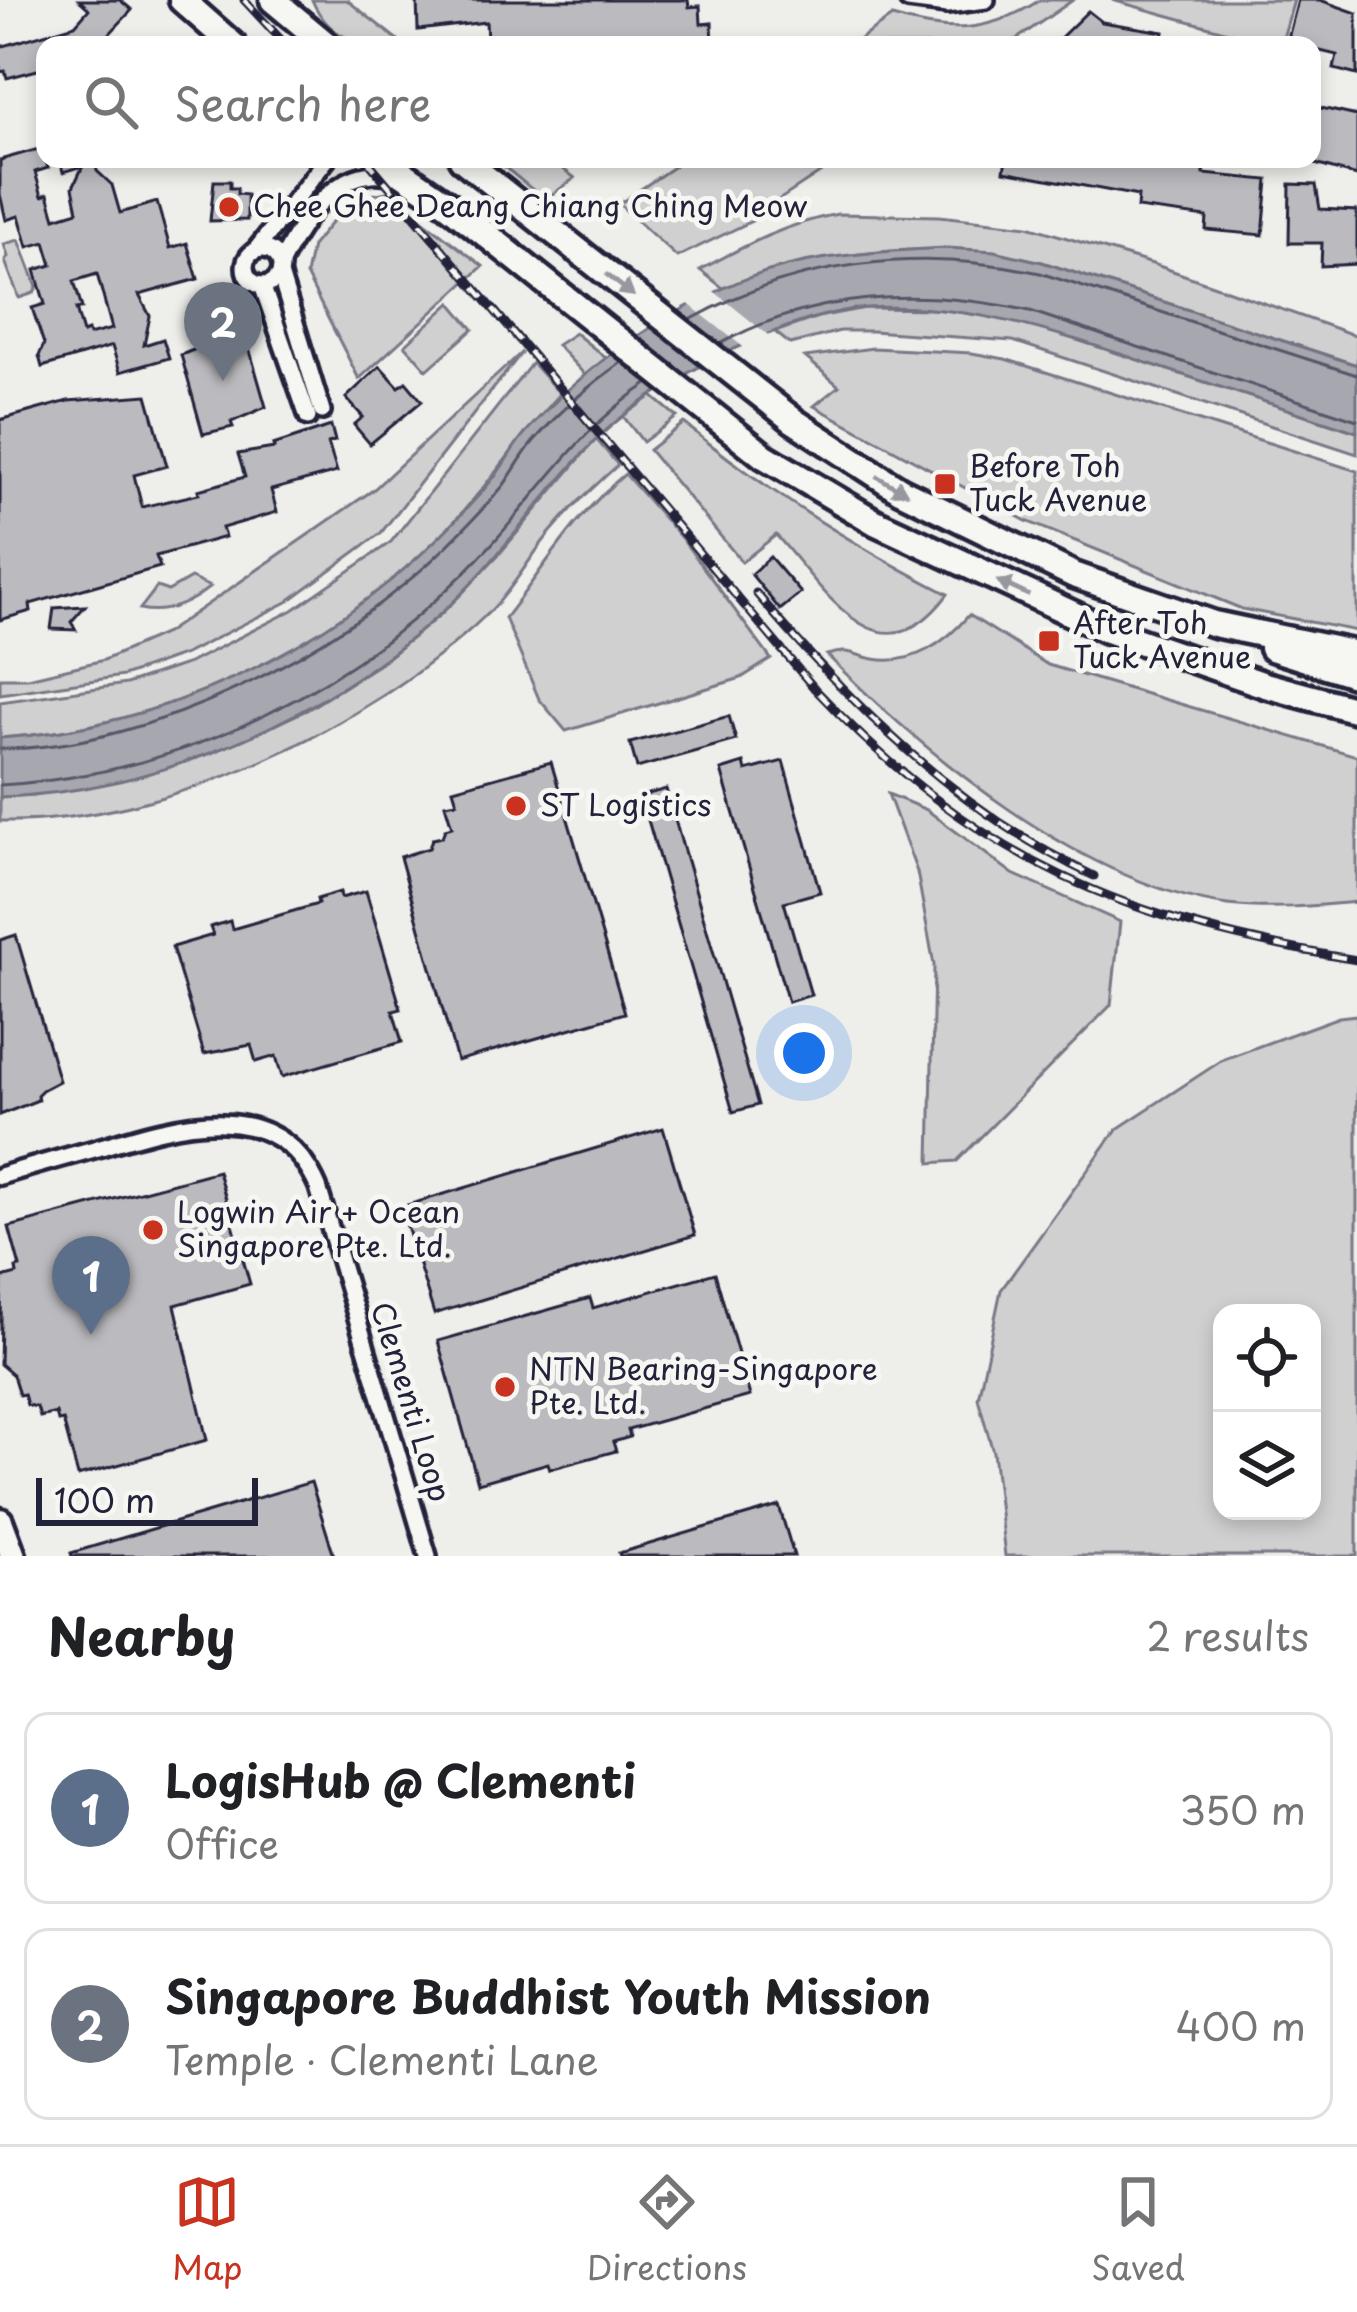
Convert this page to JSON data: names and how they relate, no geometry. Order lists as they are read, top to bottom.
{
  "streets": {
    "street": ["Clementi Loop"]
  },
  "places": {
    "other": [
      "Chee Ghee Deang Chiang Ching Meow",
      "ST Logistics",
      "Logwin Air + Ocean Singapore Pte. Ltd.",
      "NTN Bearing-Singapore Pte. Ltd."
    ],
    "transit": ["Before Toh Tuck Avenue", "After Toh Tuck Avenue"]
  },
  "scale_bar": "100 m",
  "page": {
    "search": "Search here",
    "pins": ["2", "1"],
    "scale": "100 m",
    "heading": ["Nearby", "2 results"],
    "list": [
      {
        "mark": "1",
        "name": "LogisHub @ Clementi",
        "note": "Office",
        "value": "350 m"
      },
      {
        "mark": "2",
        "name": "Singapore Buddhist Youth Mission",
        "note": "Temple · Clementi Lane",
        "value": "400 m"
      }
    ],
    "nav": ["Map", "Directions", "Saved"]
  }
}
